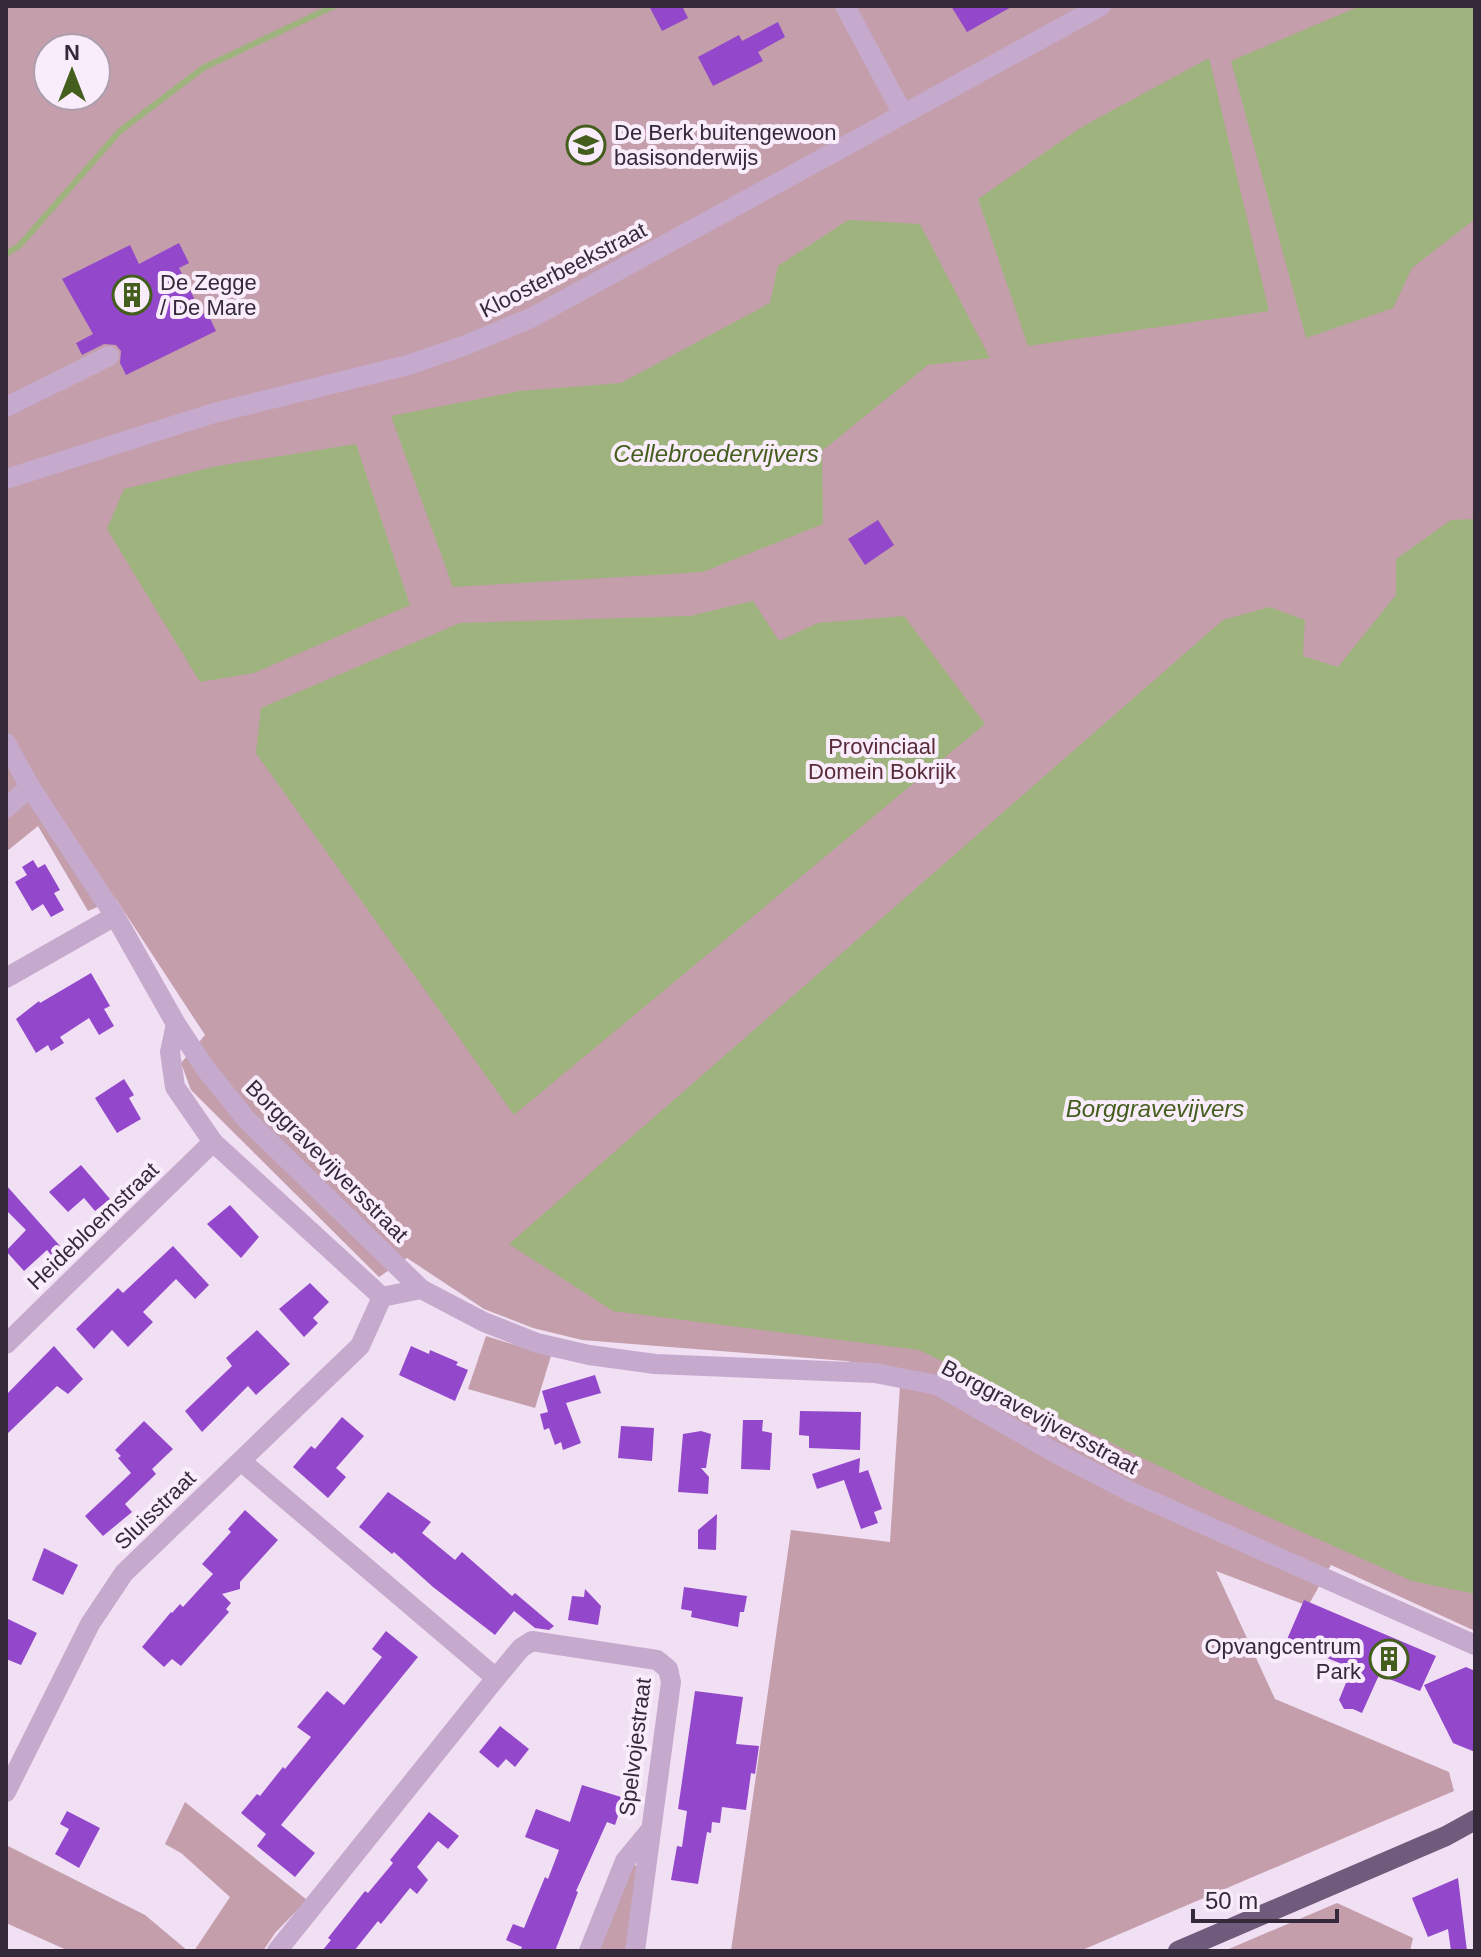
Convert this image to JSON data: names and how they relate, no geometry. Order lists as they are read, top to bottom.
{
  "streets": {
    "street": [
      "Kloosterbeekstraat",
      "Borggravevijversstraat",
      "Heidebloemstraat",
      "Sluisstraat",
      "Spelvojestraat"
    ]
  },
  "water": ["Cellebroedervijvers", "Borggravevijvers"],
  "parks": ["Provinciaal Domein Bokrijk"],
  "places": {
    "school or university": ["De Berk buitengewoon basisonderwijs"],
    "building": ["De Zegge / De Mare", "Opvangcentrum Park"]
  },
  "scale_bar": "50 m",
  "north": "top"
}
